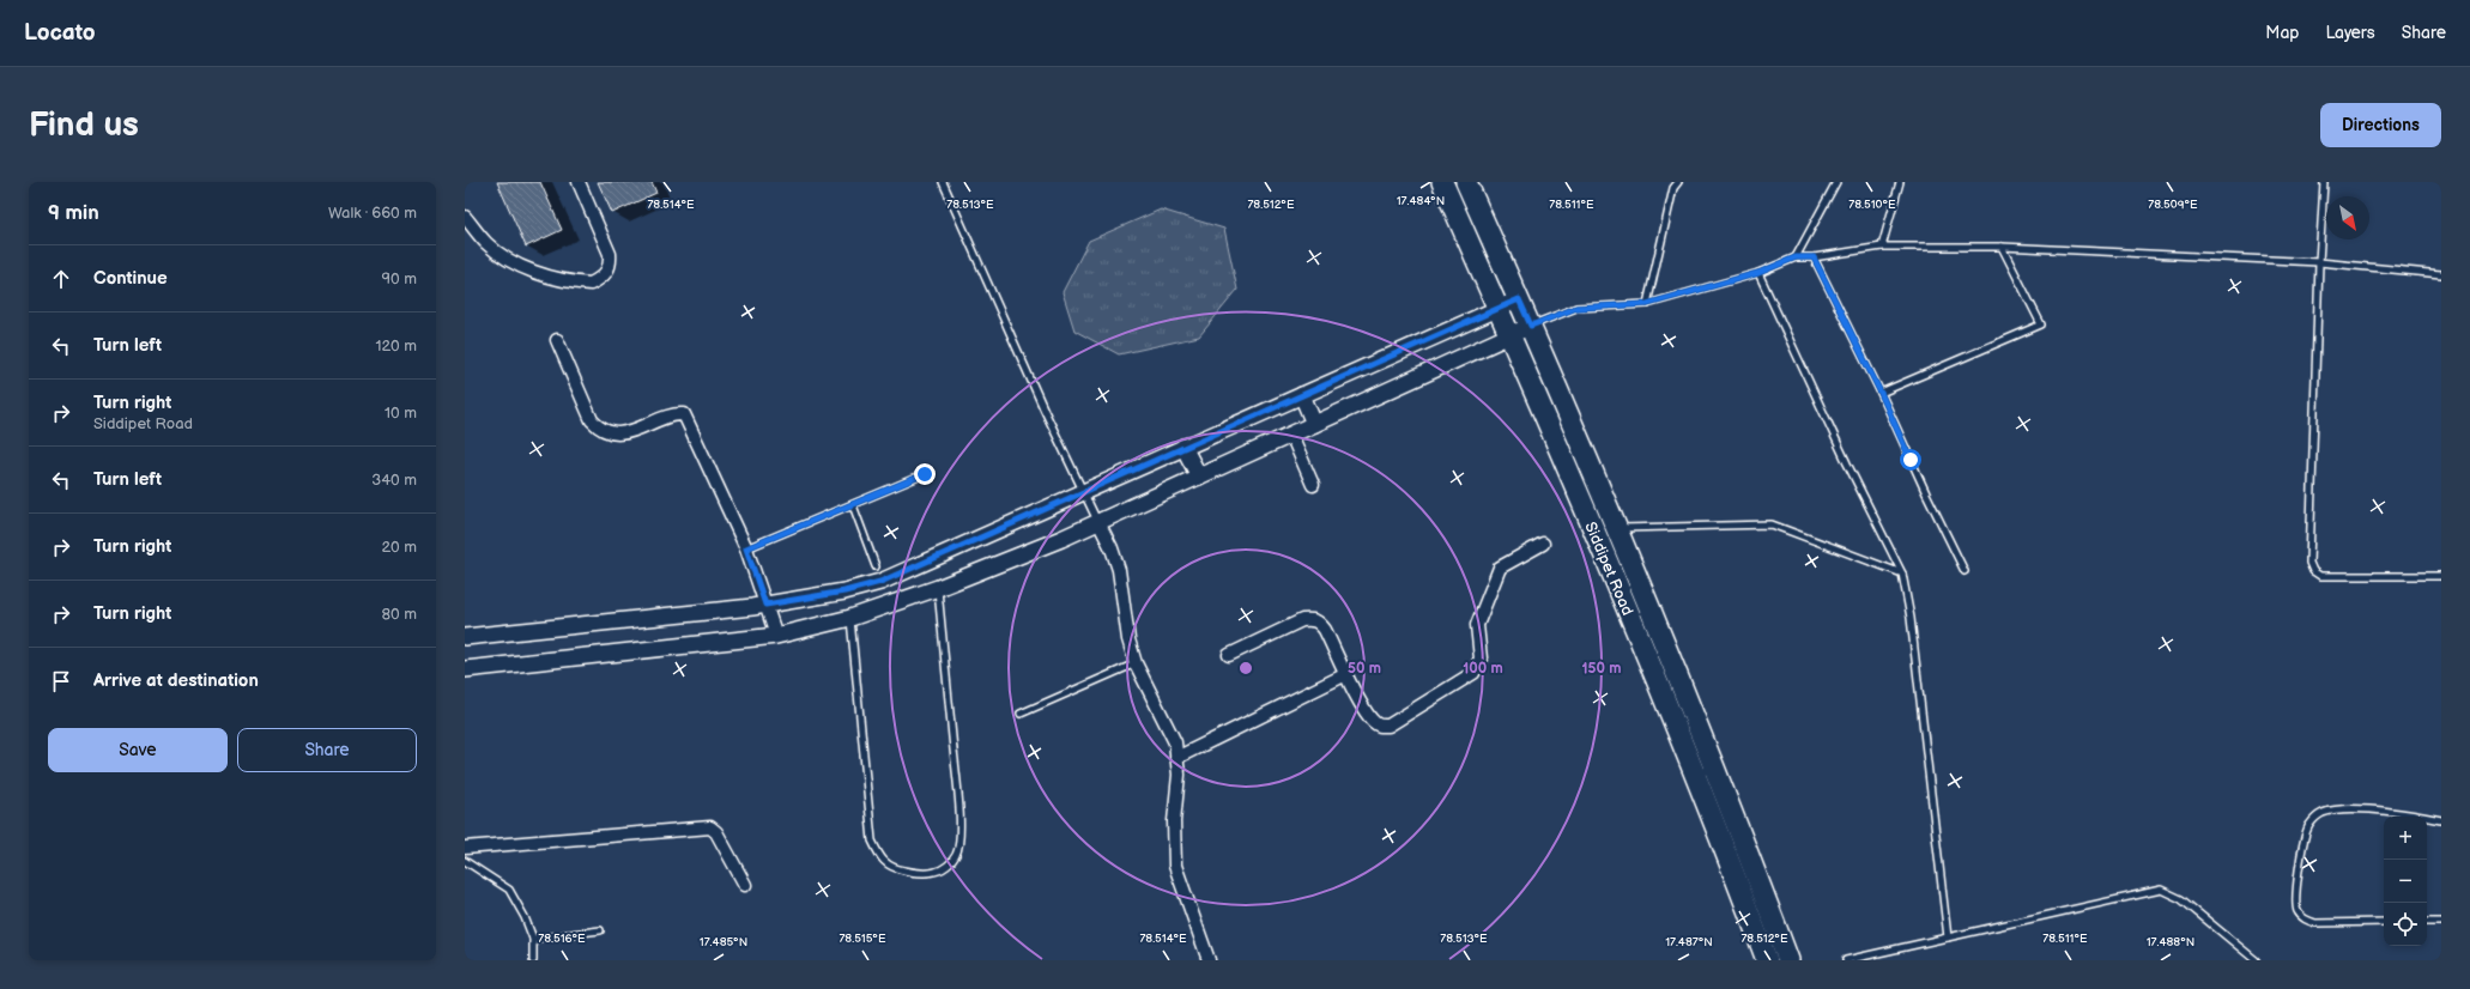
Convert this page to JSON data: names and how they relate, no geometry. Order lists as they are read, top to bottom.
{
  "streets": {
    "main road": ["Siddipet Road"]
  },
  "north": "bottom right",
  "page": {
    "header": "Locato",
    "nav": ["Map", "Layers", "Share"],
    "buttons": [
      "Directions",
      ["Save", "Share"]
    ],
    "title": "Find us",
    "heading": ["9 min", "Walk · 660 m"],
    "list": [
      ["Continue", "90 m"],
      ["Turn left", "120 m"],
      ["Turn right", "Siddipet Road", "10 m"],
      ["Turn left", "340 m"],
      ["Turn right", "20 m"],
      ["Turn right", "80 m"],
      "Arrive at destination"
    ],
    "map_buttons": ["+", "−"]
  },
  "coordinates": [
    "17.484°N",
    "78.514°E",
    "78.513°E",
    "78.512°E",
    "78.511°E",
    "78.510°E",
    "78.509°E",
    "78.516°E",
    "78.515°E",
    "17.485°N",
    "17.487°N",
    "17.488°N"
  ],
  "rings": ["50 m", "100 m", "150 m"]
}
